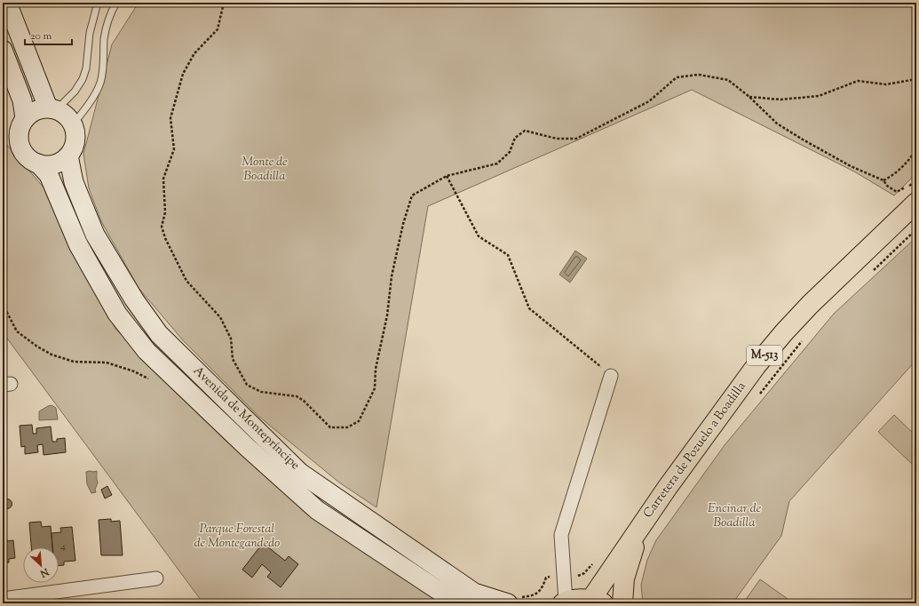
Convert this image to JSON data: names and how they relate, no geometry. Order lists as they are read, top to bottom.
{
  "streets": {
    "main road": ["M-513", "Carretera de Pozuelo a Boadilla"],
    "street": ["Avenida de Montepríncipe"]
  },
  "crossings": [
    ["M-513", "Carretera de Pozuelo a Boadilla"]
  ],
  "parks": ["Monte de Boadilla", "Encinar de Boadilla", "Parque Forestal de Montegandedo"],
  "house_numbers": ["4"],
  "scale_bar": "20 m",
  "north": "bottom right"
}
